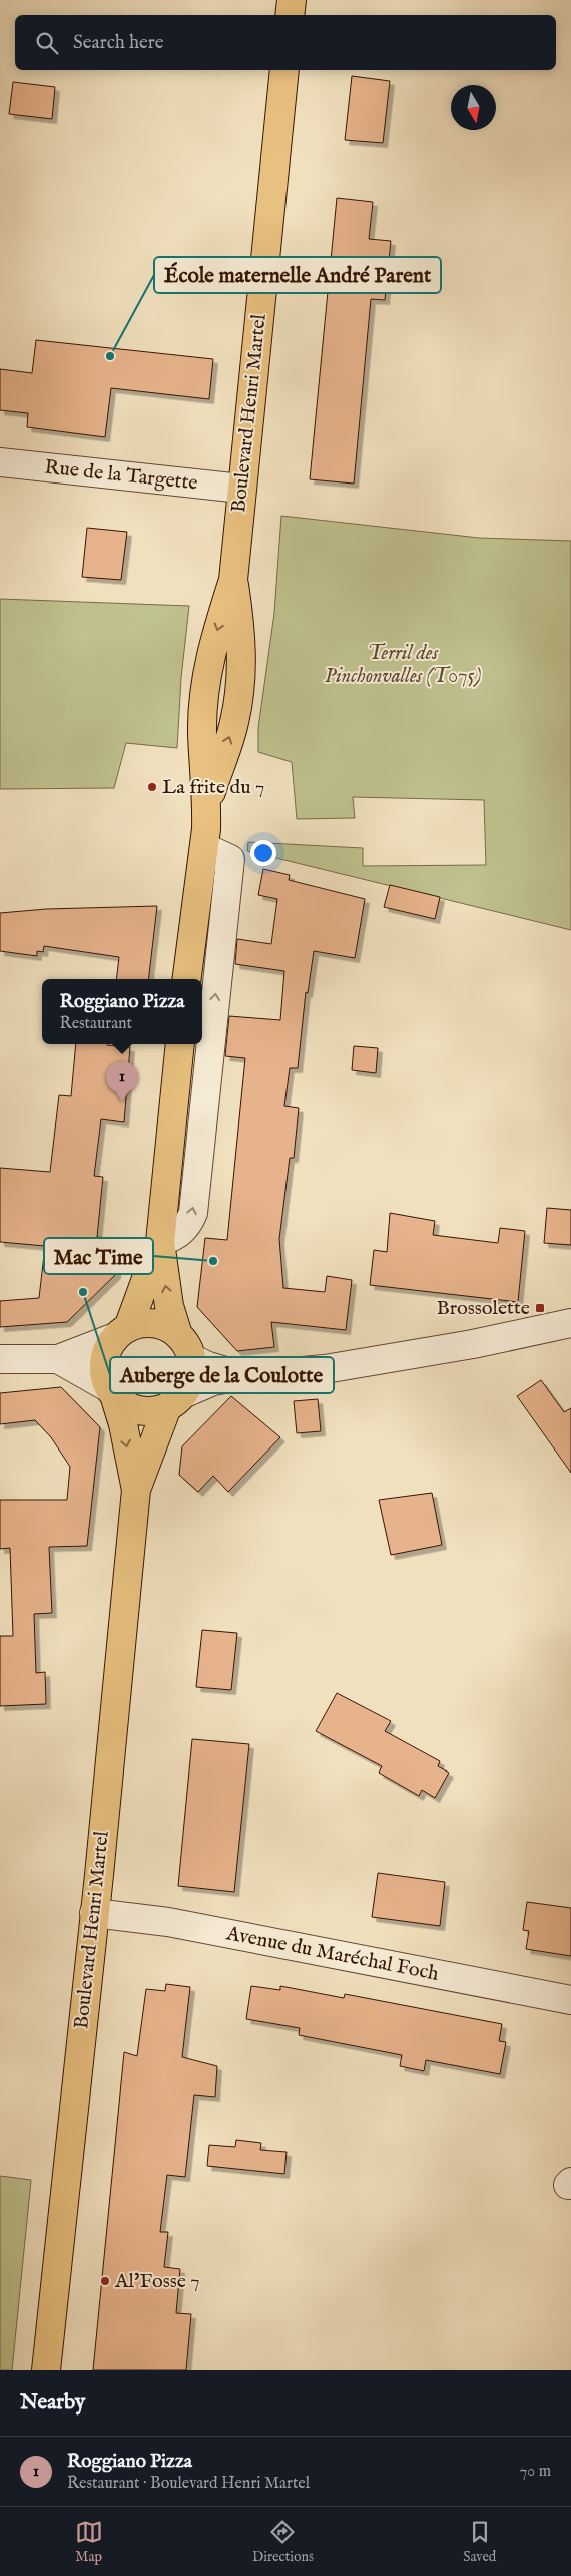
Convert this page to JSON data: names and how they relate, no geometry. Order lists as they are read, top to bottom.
{
  "streets": {
    "main road": ["Boulevard Henri Martel"],
    "street": ["Rue de la Targette", "Avenue du Maréchal Foch"]
  },
  "crossings": [
    ["Boulevard Henri Martel", "Rue de la Targette"],
    ["Boulevard Henri Martel", "Avenue du Maréchal Foch"]
  ],
  "parks": ["Terril des Pinchonvalles (T075)"],
  "places": {
    "other": [
      "École maternelle André Parent",
      "La frite du 7",
      "Mac Time",
      "Auberge de la Coulotte",
      "Al'Fosse 7"
    ],
    "transit": ["Brossolette"]
  },
  "north": "bottom",
  "page": {
    "search": "Search here",
    "popup": ["Roggiano Pizza", "Restaurant"],
    "pins": "1",
    "heading": "Nearby",
    "list": [
      {
        "mark": "1",
        "name": "Roggiano Pizza",
        "note": "Restaurant · Boulevard Henri Martel",
        "value": "70 m"
      }
    ],
    "nav": ["Map", "Directions", "Saved"]
  }
}
